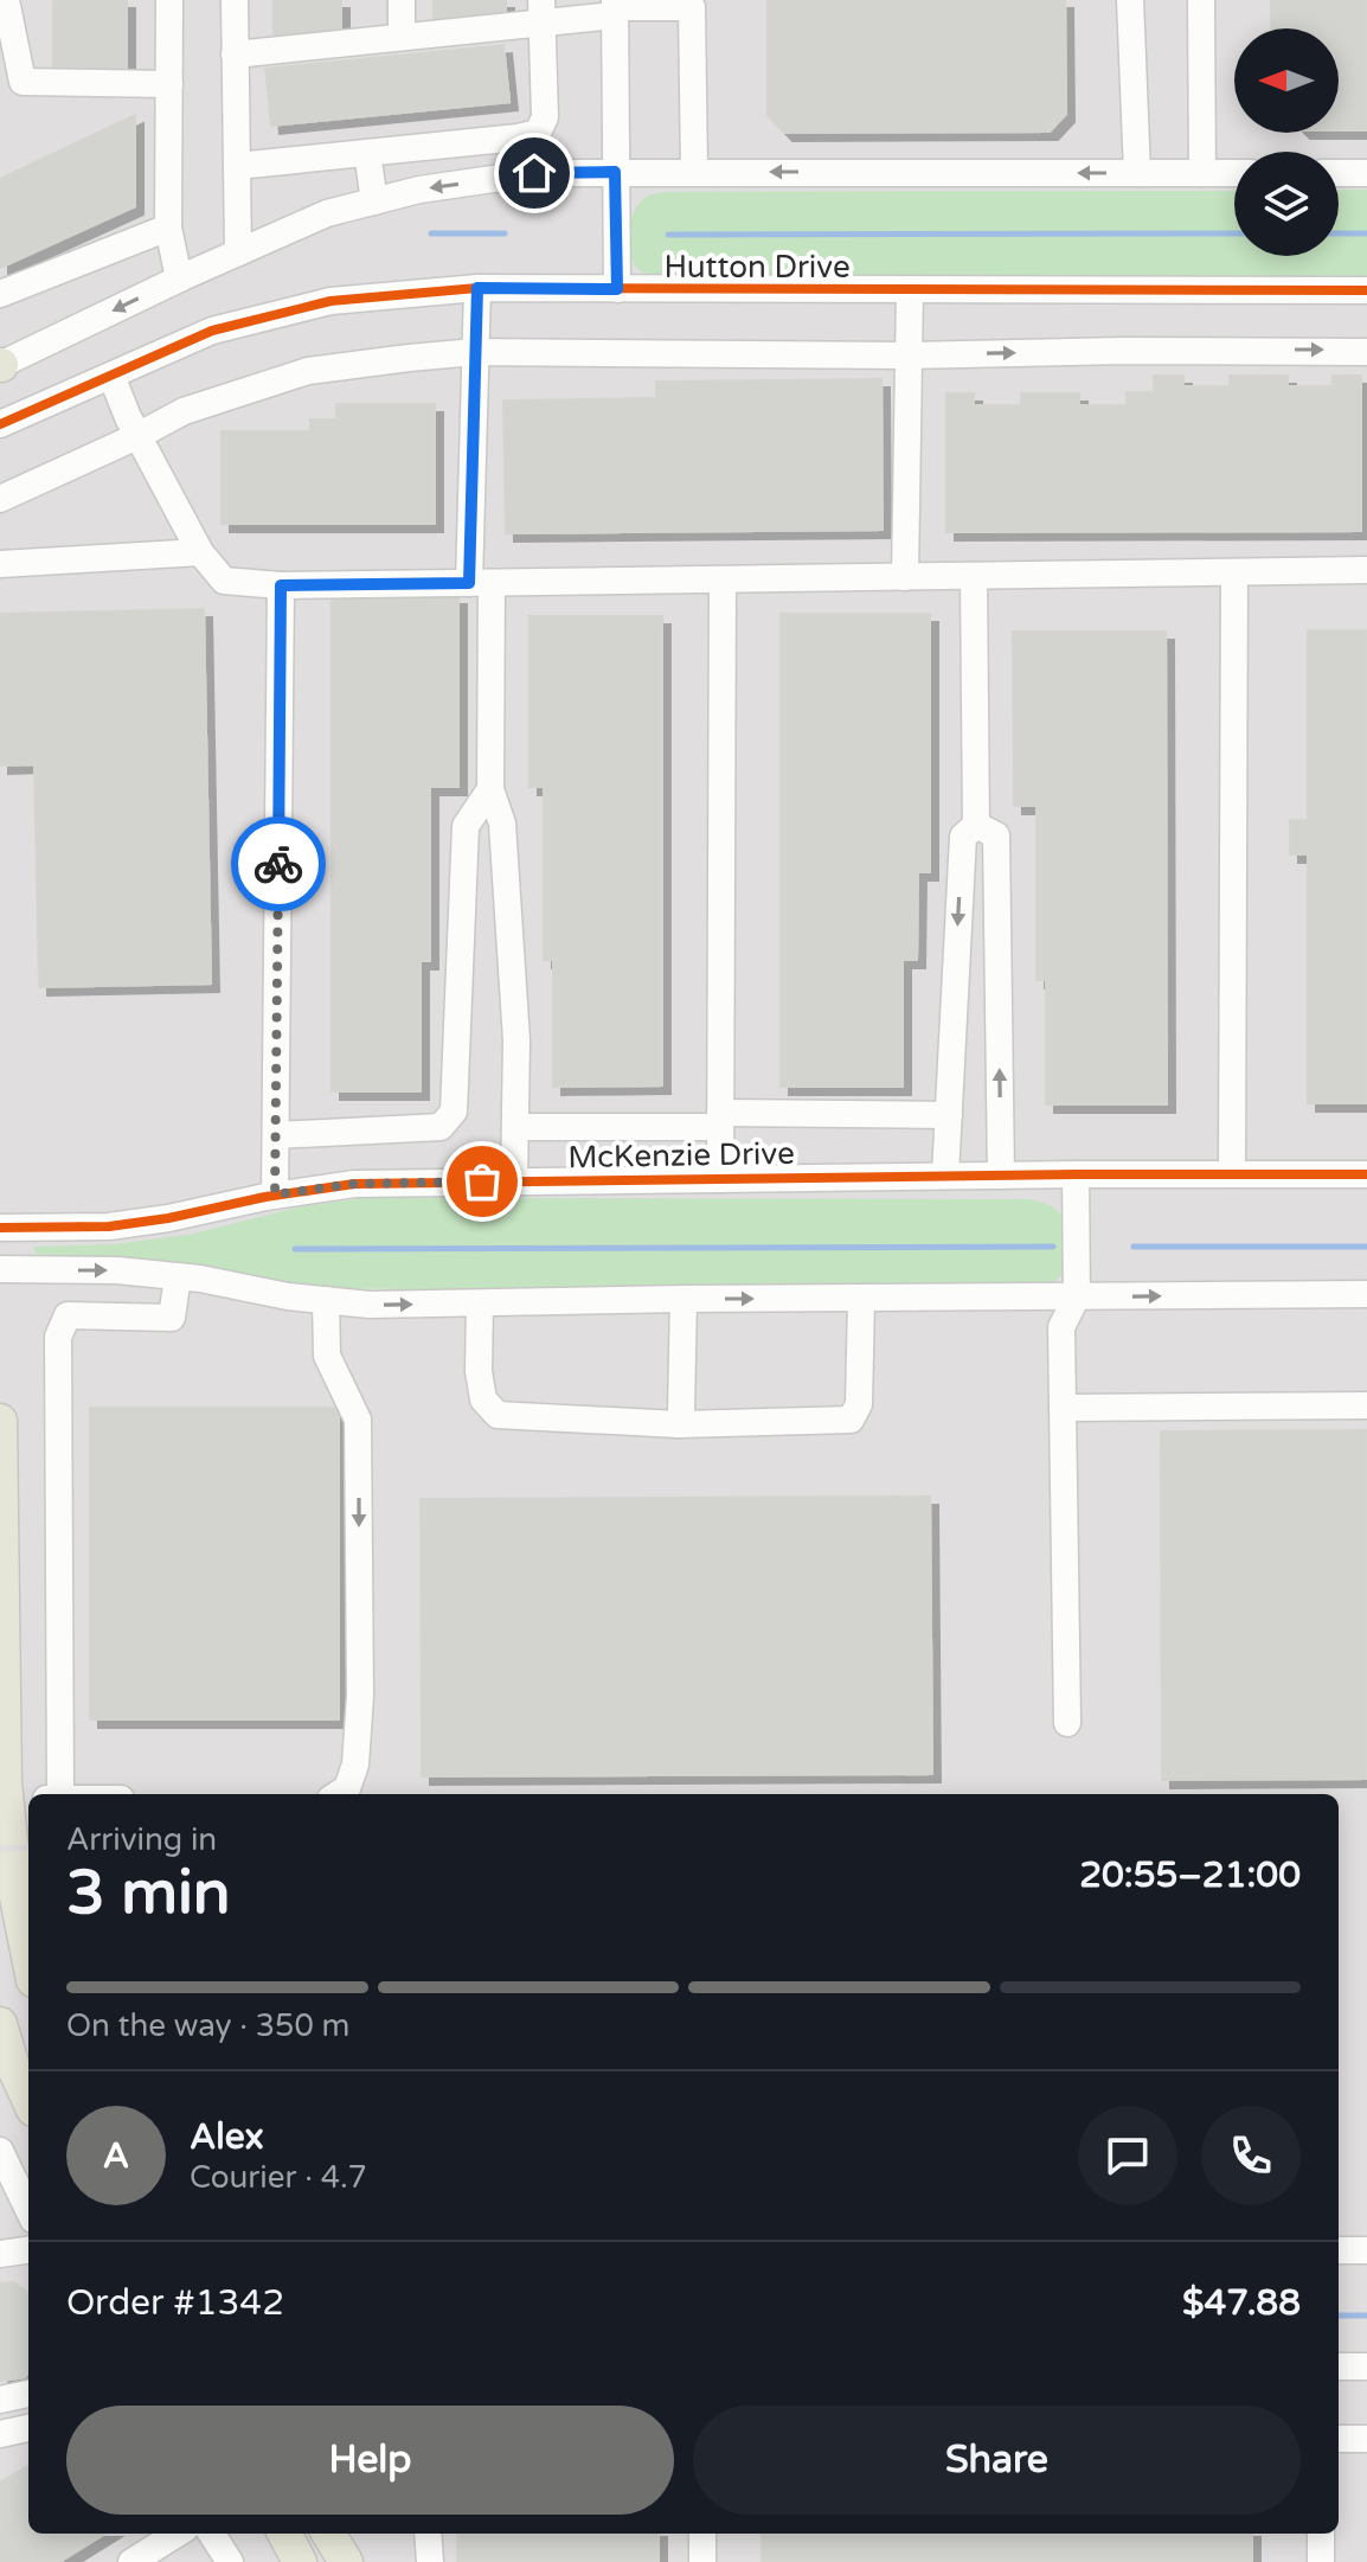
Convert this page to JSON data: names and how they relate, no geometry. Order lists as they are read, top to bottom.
{
  "streets": {
    "street": ["Hutton Drive", "McKenzie Drive"]
  },
  "north": "left",
  "page": {
    "heading": ["3 min", "Arriving in", "20:55–21:00"],
    "panel": [
      "Alex",
      "Courier · 4.7",
      "Order #1342",
      "$47.88"
    ],
    "bar": "On the way · 350 m",
    "round": "A",
    "buttons": ["Help", "Share"]
  }
}
